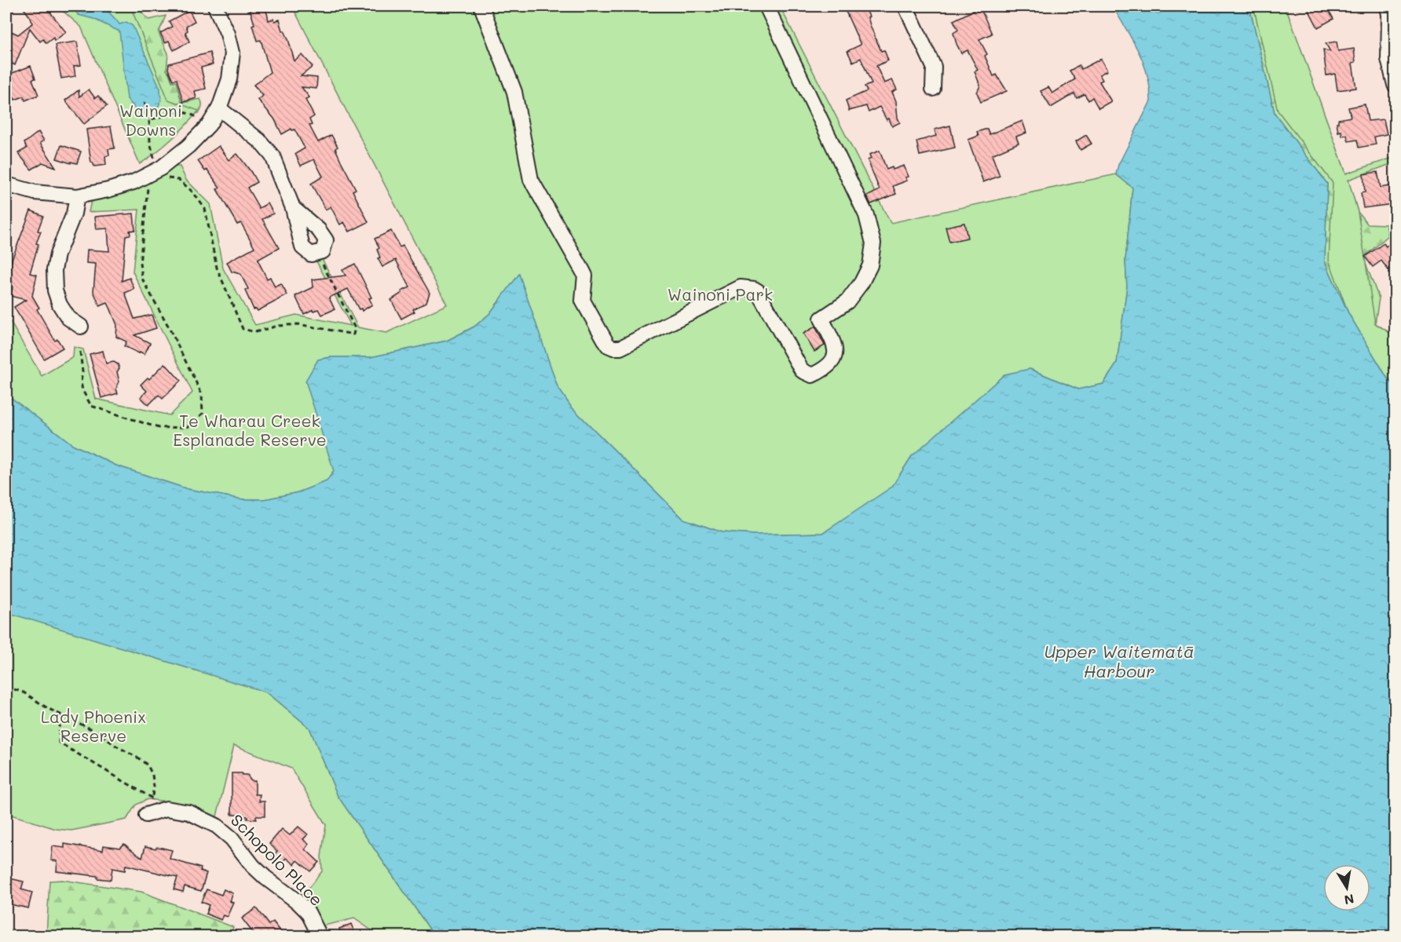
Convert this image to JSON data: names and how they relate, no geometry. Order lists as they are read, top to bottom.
{
  "streets": {
    "street": ["Schopolo Place"]
  },
  "water": ["Upper Waitematā Harbour"],
  "parks": [
    "Wainoni Downs",
    "Wainoni Park",
    "Te Wharau Creek Esplanade Reserve",
    "Lady Phoenix Reserve"
  ],
  "north": "bottom"
}
